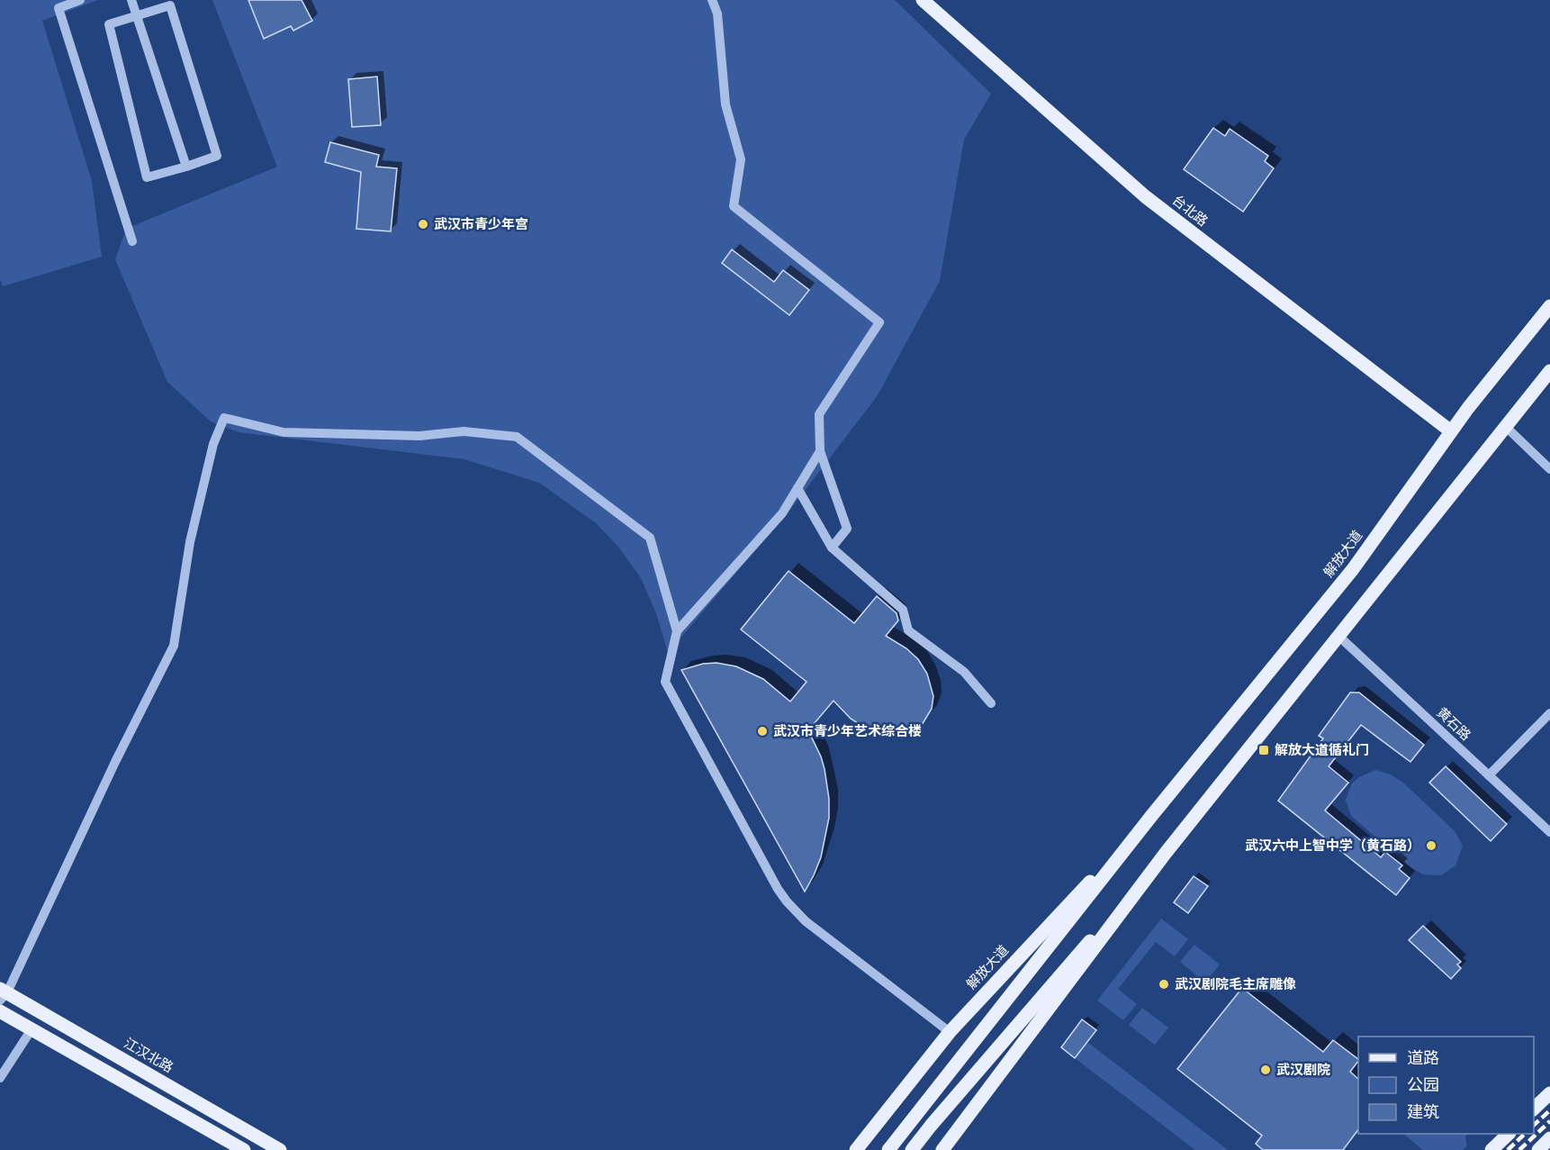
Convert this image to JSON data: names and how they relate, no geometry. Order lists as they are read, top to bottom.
{
  "streets": {
    "main road": ["台北路", "解放大道", "江汉北路"],
    "street": ["黄石路"]
  },
  "crossings": [
    ["台北路", "解放大道"]
  ],
  "places": {
    "other": [
      "武汉市青少年宫",
      "武汉市青少年艺术综合楼",
      "武汉六中上智中学（黄石路）",
      "武汉剧院毛主席雕像",
      "武汉剧院"
    ],
    "transit": ["解放大道循礼门"]
  },
  "legend": ["道路", "公园", "建筑"]
}
